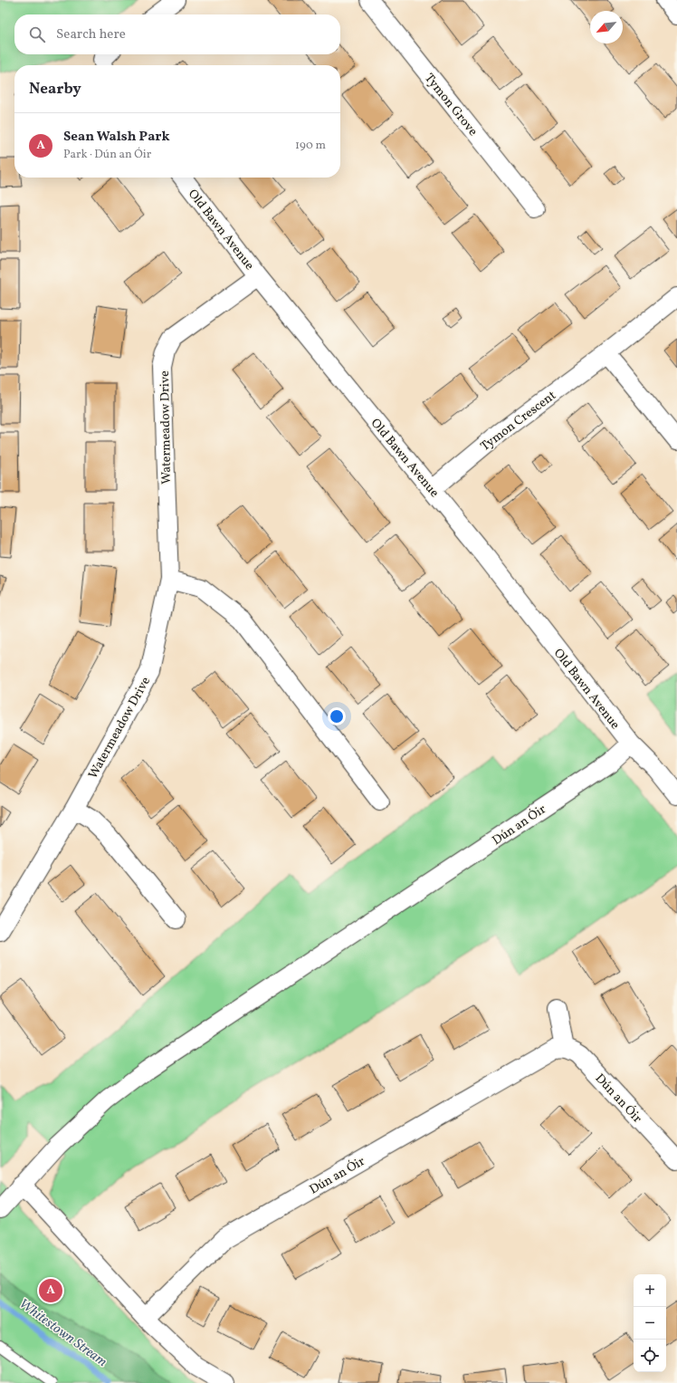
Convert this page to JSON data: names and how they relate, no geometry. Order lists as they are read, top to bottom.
{
  "streets": {
    "street": [
      "Tymon Grove",
      "Old Bawn Avenue",
      "Tymon Crescent",
      "Watermeadow Drive",
      "Dún an Óir"
    ]
  },
  "crossings": [
    ["Old Bawn Avenue", "Tymon Crescent"],
    ["Old Bawn Avenue", "Watermeadow Drive"],
    ["Old Bawn Avenue", "Dún an Óir"]
  ],
  "water": ["Whitestown Stream"],
  "north": "bottom left",
  "page": {
    "search": "Search here",
    "heading": "Nearby",
    "list": [
      {
        "mark": "A",
        "name": "Sean Walsh Park",
        "note": "Park · Dún an Óir",
        "value": "190 m"
      }
    ],
    "map_buttons": ["+", "−"],
    "pins": "A"
  }
}
